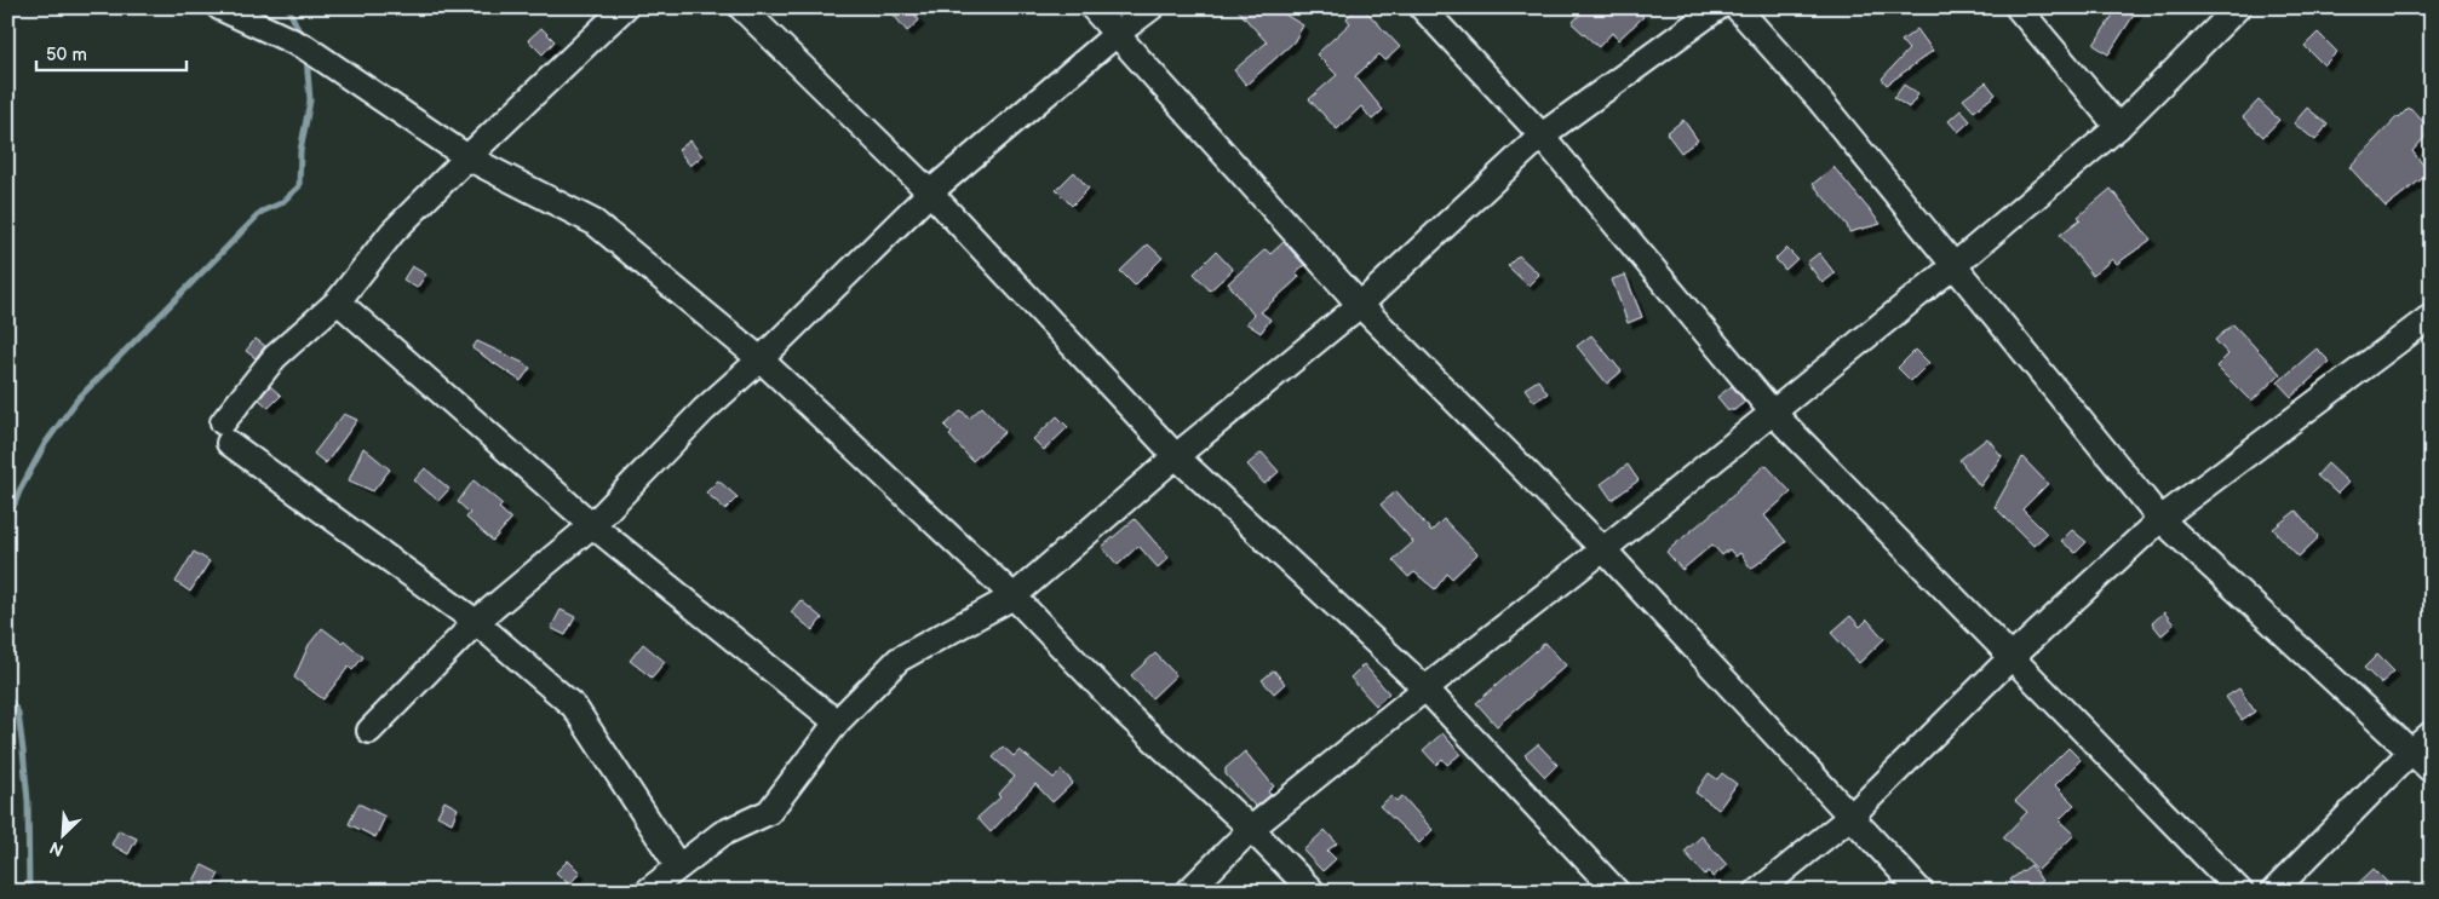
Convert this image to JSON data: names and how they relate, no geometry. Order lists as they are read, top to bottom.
{
  "scale_bar": "50 m",
  "north": "bottom left"
}
